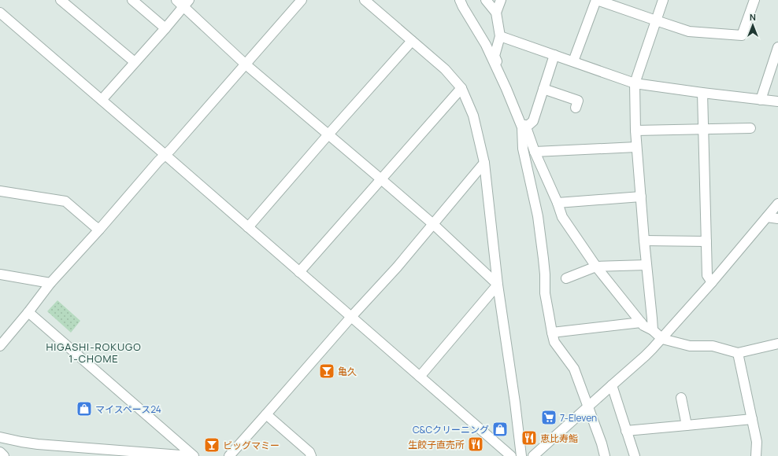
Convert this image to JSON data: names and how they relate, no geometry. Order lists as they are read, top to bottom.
{
  "districts": ["HIGASHI-ROKUGO 1-CHOME"],
  "places": {
    "bar": ["亀久", "ビッグマミー"],
    "shop": ["マイスペース24", "C&Cクリーニング"],
    "supermarket": ["7-Eleven"],
    "restaurant": ["恵比寿鮨", "生餃子直売所"]
  },
  "north": "top"
}
